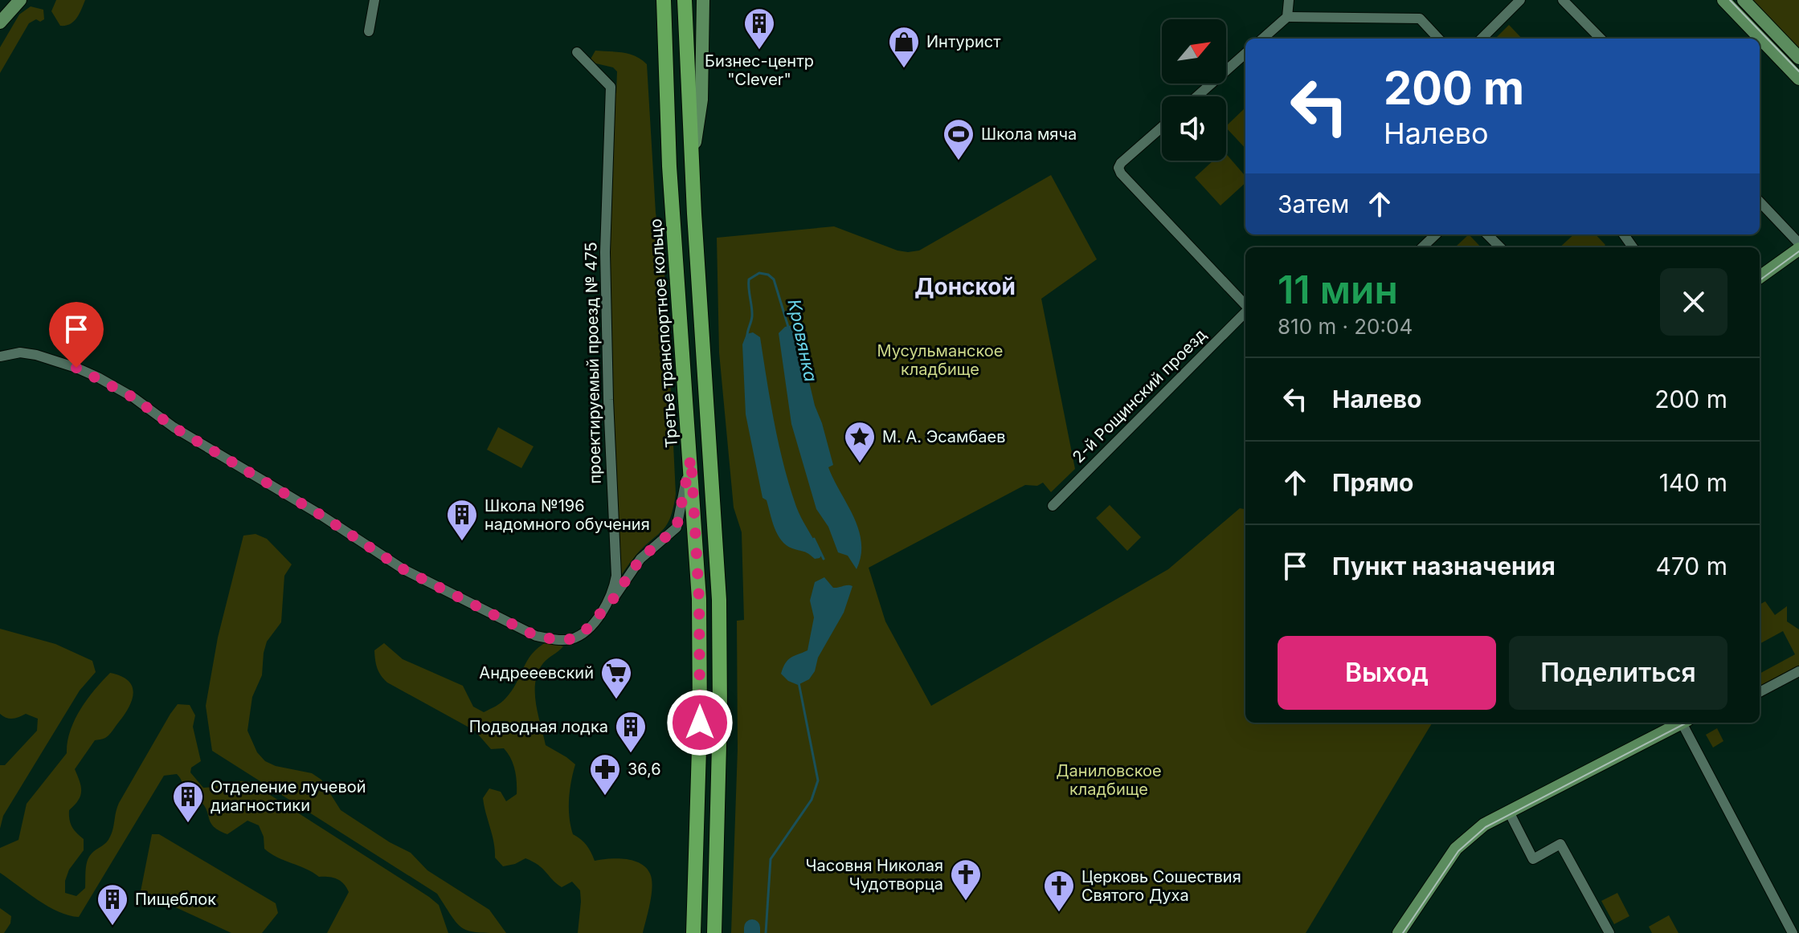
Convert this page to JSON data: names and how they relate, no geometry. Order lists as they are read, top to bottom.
{
  "streets": {
    "main road": ["Третье транспортное кольцо"],
    "street": ["проектируемый проезд № 475", "2-й Рощинский проезд"]
  },
  "districts": ["Донской"],
  "water": ["Кровянка"],
  "parks": ["Мусульманское кладбище", "Даниловское кладбище"],
  "places": {
    "building": [
      "Бизнес-центр \"Clever\"",
      "Школа №196 надомного обучения",
      "Подводная лодка",
      "Отделение лучевой диагностики",
      "Пищеблок"
    ],
    "shop": ["Интурист"],
    "sports": ["Школа мяча"],
    "place": ["М. А. Эсамбаев"],
    "supermarket": ["Андрееевский"],
    "pharmacy": ["36,6"],
    "church": ["Часовня Николая Чудотворца", "Церковь Сошествия Святого Духа"]
  },
  "north": "top right",
  "page": {
    "turn": ["200 m", "Налево"],
    "then": "Затем",
    "heading": ["11 мин", "810 m · 20:04"],
    "list": [
      {
        "name": "Налево",
        "value": "200 m"
      },
      {
        "name": "Прямо",
        "value": "140 m"
      },
      {
        "name": "Пункт назначения",
        "value": "470 m"
      }
    ],
    "buttons": ["Выход", "Поделиться"]
  }
}
